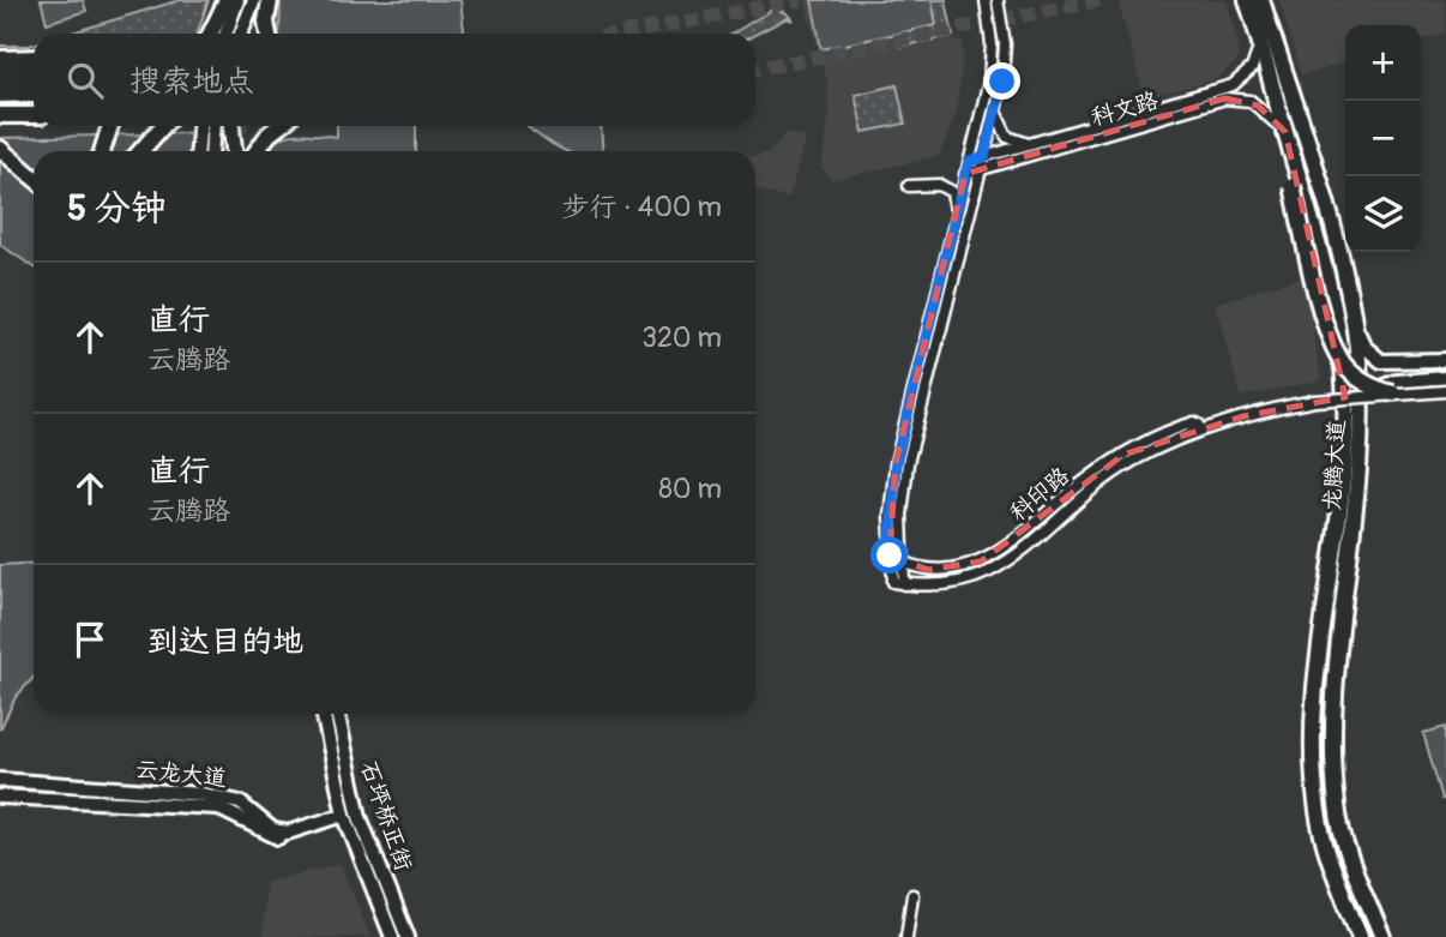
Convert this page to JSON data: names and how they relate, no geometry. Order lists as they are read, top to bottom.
{
  "streets": {
    "highway": ["龙腾大道"],
    "main road": ["云龙大道", "石坪桥正街"],
    "street": ["科文路", "科印路"]
  },
  "crossings": [
    ["科文路", "龙腾大道"],
    ["云龙大道", "石坪桥正街"]
  ],
  "page": {
    "map_buttons": ["+", "−"],
    "search": "搜索地点",
    "heading": ["5 分钟", "步行 · 400 m"],
    "list": [
      ["直行", "云腾路", "320 m"],
      ["直行", "云腾路", "80 m"],
      "到达目的地"
    ]
  }
}
